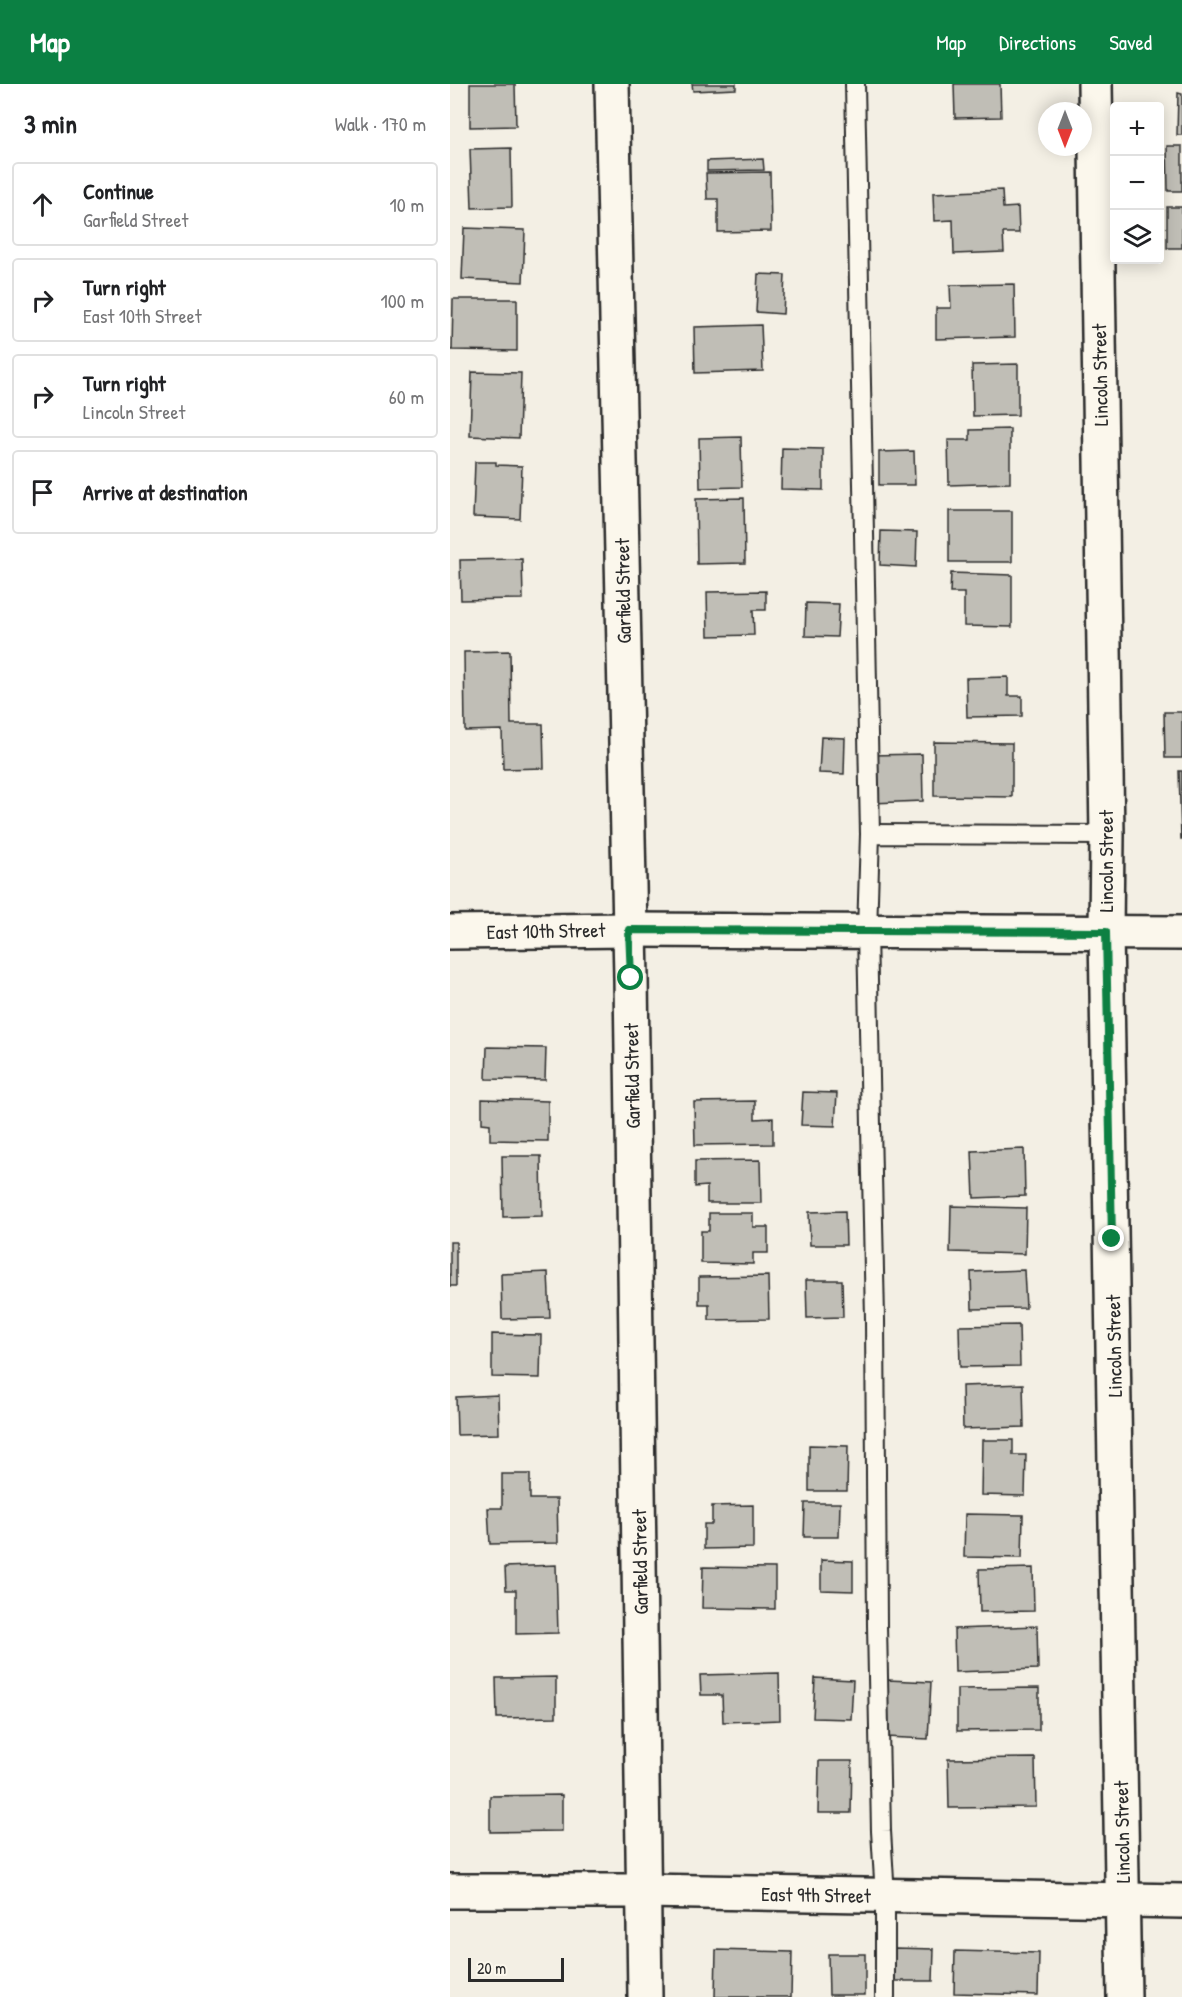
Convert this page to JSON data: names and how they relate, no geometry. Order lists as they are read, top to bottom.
{
  "streets": {
    "street": [
      "Lincoln Street",
      "Garfield Street",
      "East 10th Street",
      "East 9th Street"
    ]
  },
  "crossings": [
    ["Lincoln Street", "East 10th Street"],
    ["Lincoln Street", "East 9th Street"],
    ["Garfield Street", "East 10th Street"],
    ["Garfield Street", "East 9th Street"]
  ],
  "scale_bar": "20 m",
  "north": "bottom",
  "page": {
    "header": "Map",
    "nav": ["Map", "Directions", "Saved"],
    "heading": ["3 min", "Walk · 170 m"],
    "map_buttons": ["+", "−"],
    "list": [
      ["Continue", "Garfield Street", "10 m"],
      ["Turn right", "East 10th Street", "100 m"],
      ["Turn right", "Lincoln Street", "60 m"],
      "Arrive at destination"
    ],
    "scale": "20 m"
  }
}
